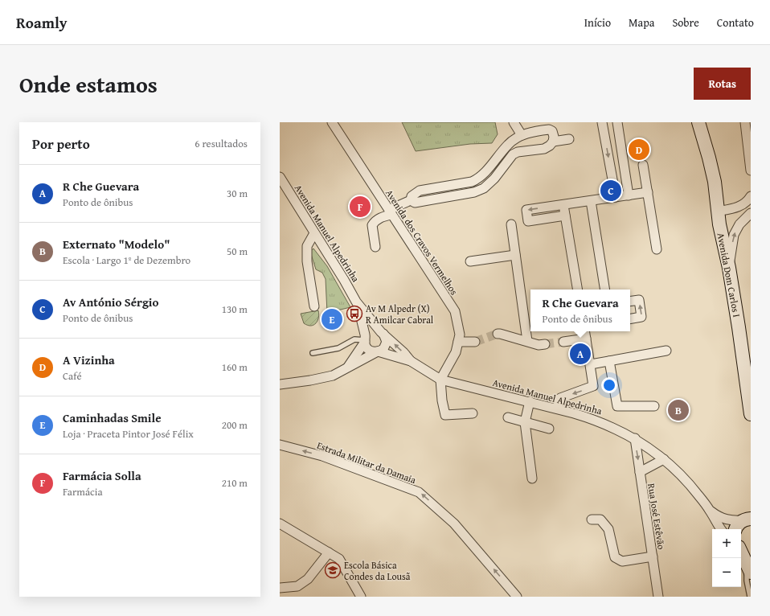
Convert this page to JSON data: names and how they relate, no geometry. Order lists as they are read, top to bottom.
{
  "streets": {
    "street": [
      "Avenida Manuel Alpedrinha",
      "Avenida dos Cravos Vermelhos",
      "Avenida Dom Carlos I",
      "Estrada Militar da Damaia",
      "Rua José Estêvão"
    ]
  },
  "crossings": [
    ["Avenida Manuel Alpedrinha", "Avenida dos Cravos Vermelhos"],
    ["Avenida Manuel Alpedrinha", "Rua José Estêvão"]
  ],
  "one_way": ["Estrada Militar da Damaia"],
  "places": {
    "bus stop": ["Av M Alpedr (X) R Amilcar Cabral"],
    "school or university": ["Escola Básica Condes da Lousã"]
  },
  "page": {
    "header": "Roamly",
    "nav": [
      "Início",
      "Mapa",
      "Sobre",
      "Contato"
    ],
    "title": "Onde estamos",
    "buttons": "Rotas",
    "heading": ["Por perto", "6 resultados"],
    "pins": [
      "D",
      "C",
      "F",
      "E",
      "A",
      "B"
    ],
    "list": [
      {
        "mark": "A",
        "name": "R Che Guevara",
        "note": "Ponto de ônibus",
        "value": "30 m"
      },
      {
        "mark": "B",
        "name": "Externato \"Modelo\"",
        "note": "Escola · Largo 1º de Dezembro",
        "value": "50 m"
      },
      {
        "mark": "C",
        "name": "Av António Sérgio",
        "note": "Ponto de ônibus",
        "value": "130 m"
      },
      {
        "mark": "D",
        "name": "A Vizinha",
        "note": "Café",
        "value": "160 m"
      },
      {
        "mark": "E",
        "name": "Caminhadas Smile",
        "note": "Loja · Praceta Pintor José Félix",
        "value": "200 m"
      },
      {
        "mark": "F",
        "name": "Farmácia Solla",
        "note": "Farmácia",
        "value": "210 m"
      }
    ],
    "popup": ["R Che Guevara", "Ponto de ônibus"],
    "map_buttons": ["+", "−"]
  }
}
